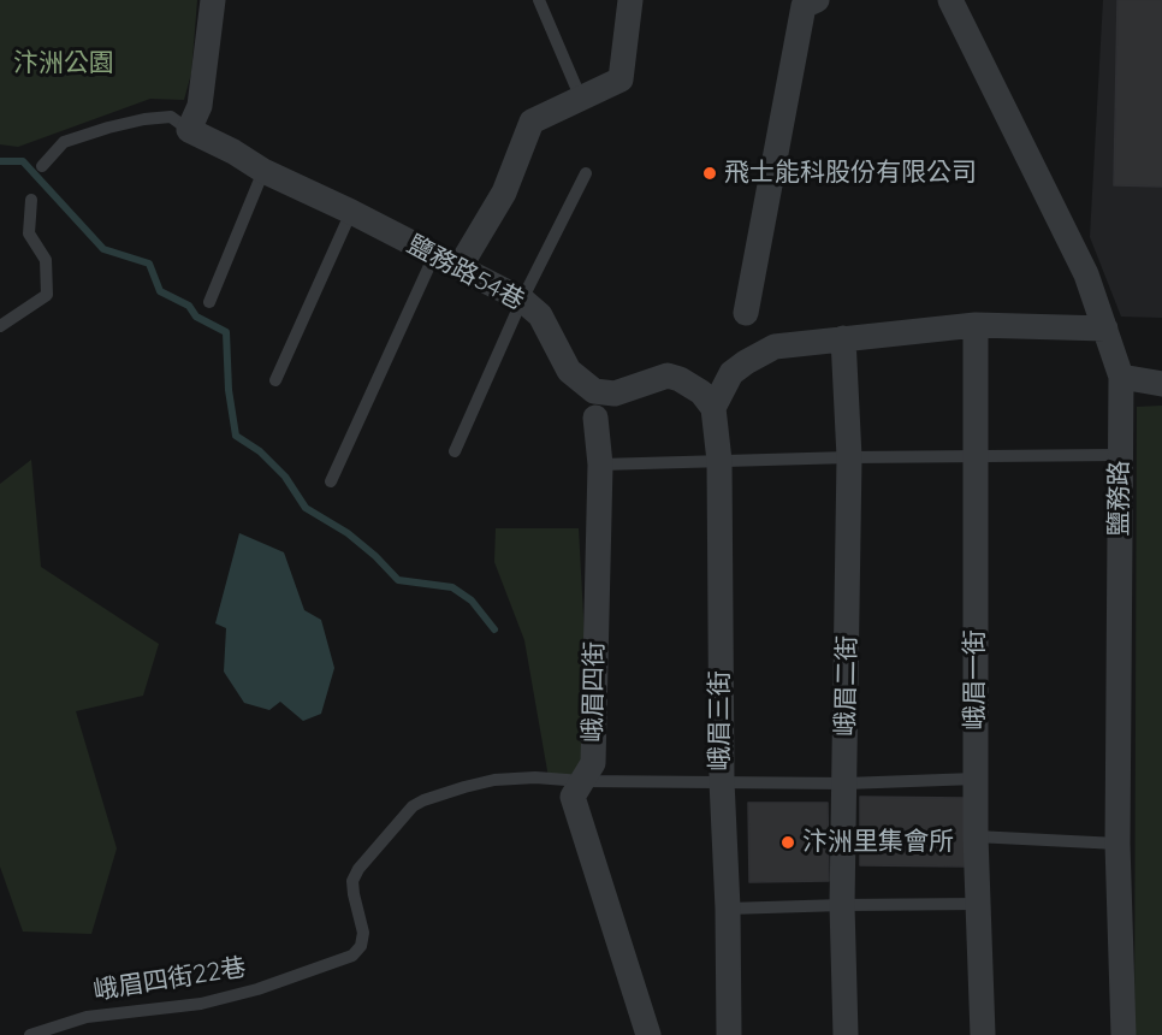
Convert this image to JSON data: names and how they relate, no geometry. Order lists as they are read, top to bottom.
{
  "streets": {
    "street": [
      "鹽務路54巷",
      "鹽務路",
      "峨眉一街",
      "峨眉二街",
      "峨眉四街",
      "峨眉三街"
    ],
    "lane": ["峨眉四街22巷"]
  },
  "crossings": [
    ["鹽務路54巷", "峨眉三街"],
    ["峨眉四街", "峨眉四街22巷"]
  ],
  "parks": ["汴洲公園"],
  "places": ["飛士能科股份有限公司", "汴洲里集會所"]
}
